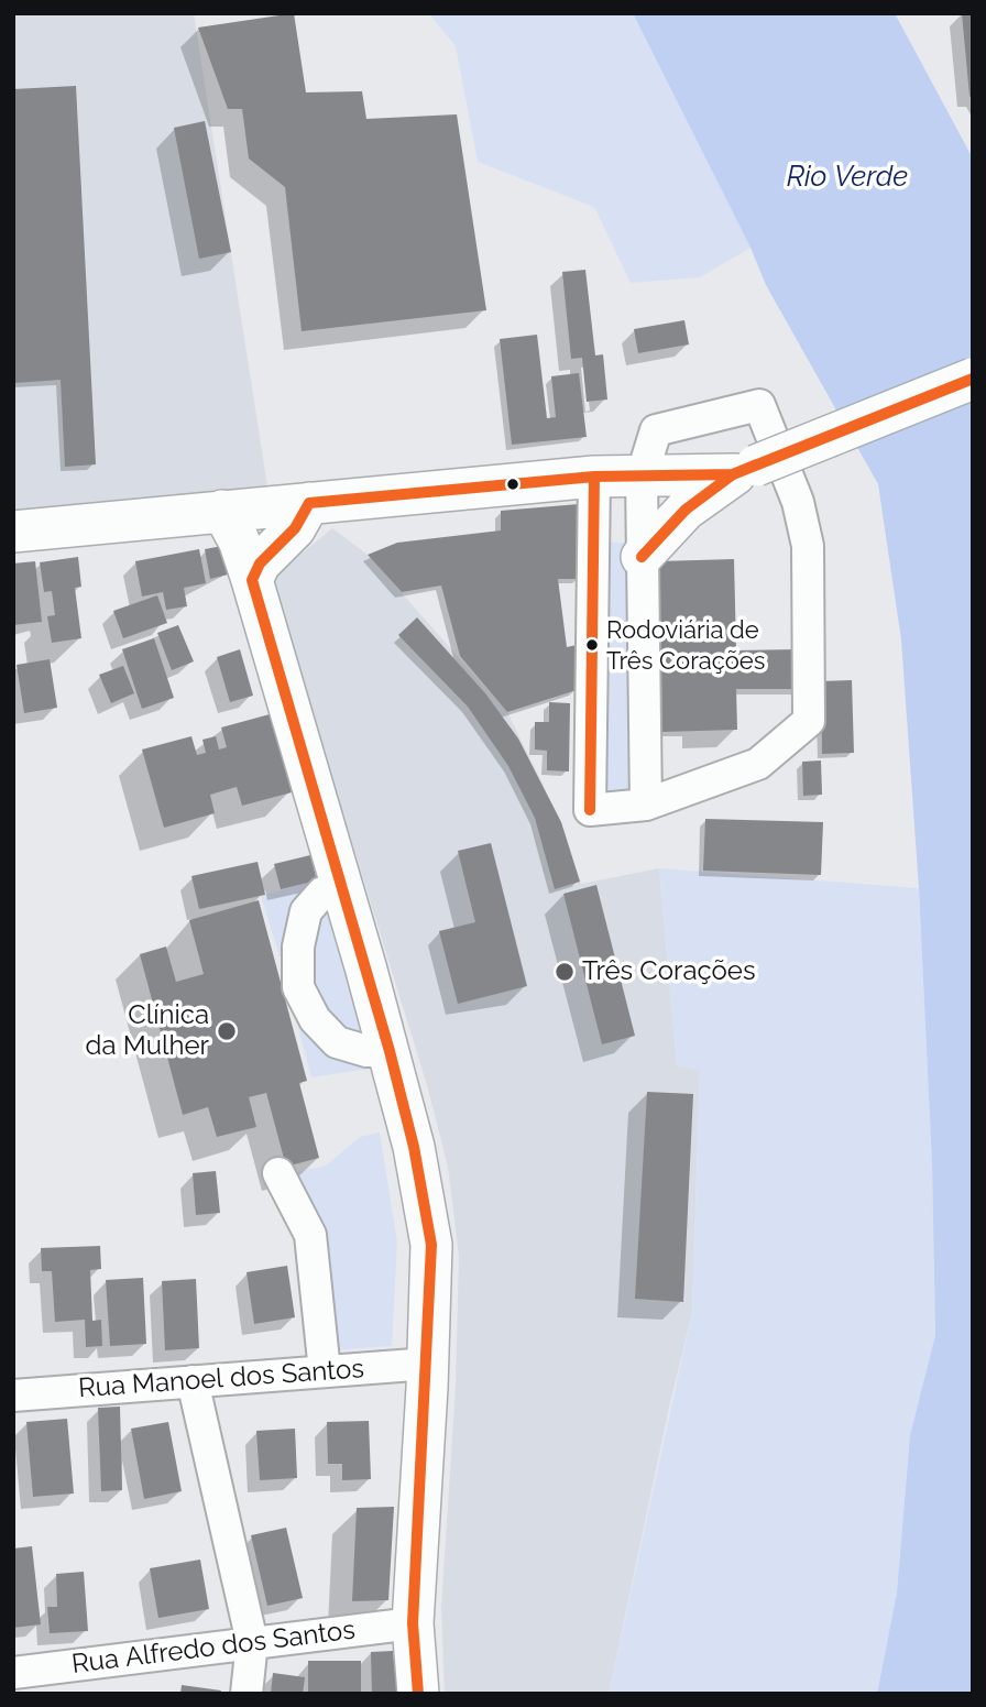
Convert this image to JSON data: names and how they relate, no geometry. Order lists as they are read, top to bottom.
{
  "streets": {
    "street": ["Rua Manoel dos Santos", "Rua Alfredo dos Santos"]
  },
  "water": ["Rio Verde"],
  "places": ["Rodoviária de Três Corações", "Três Corações", "Clínica da Mulher"]
}
